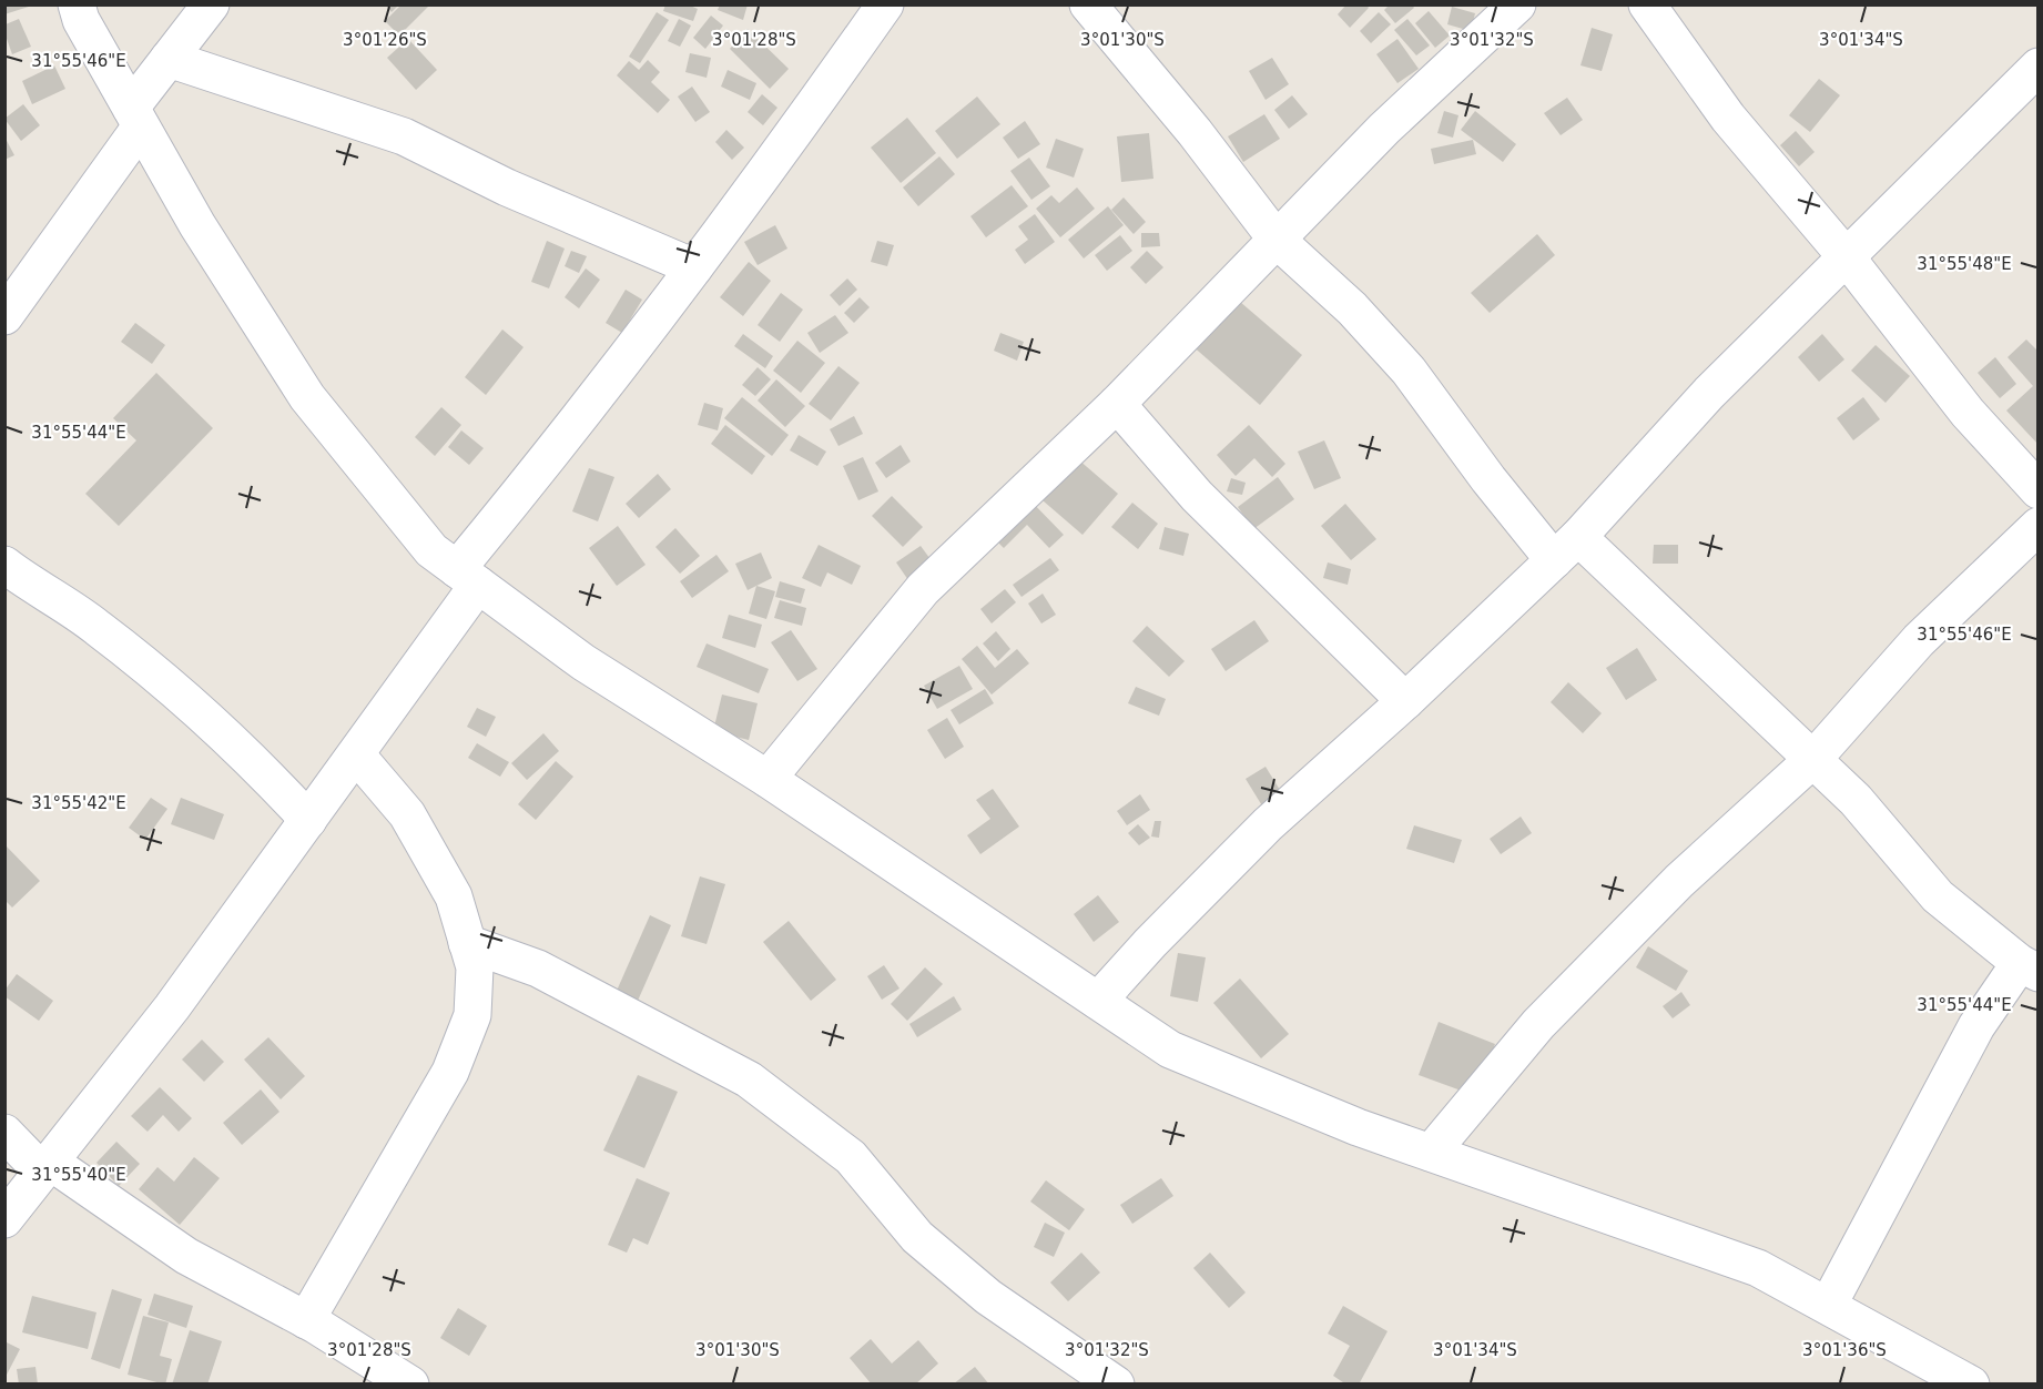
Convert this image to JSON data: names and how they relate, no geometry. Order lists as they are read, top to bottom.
{
  "coordinates": [
    "3°01'26\"S",
    "3°01'28\"S",
    "3°01'30\"S",
    "3°01'32\"S",
    "3°01'34\"S",
    "31°55'46\"E",
    "31°55'48\"E",
    "31°55'44\"E",
    "31°55'42\"E",
    "31°55'40\"E",
    "3°01'36\"S"
  ]
}
